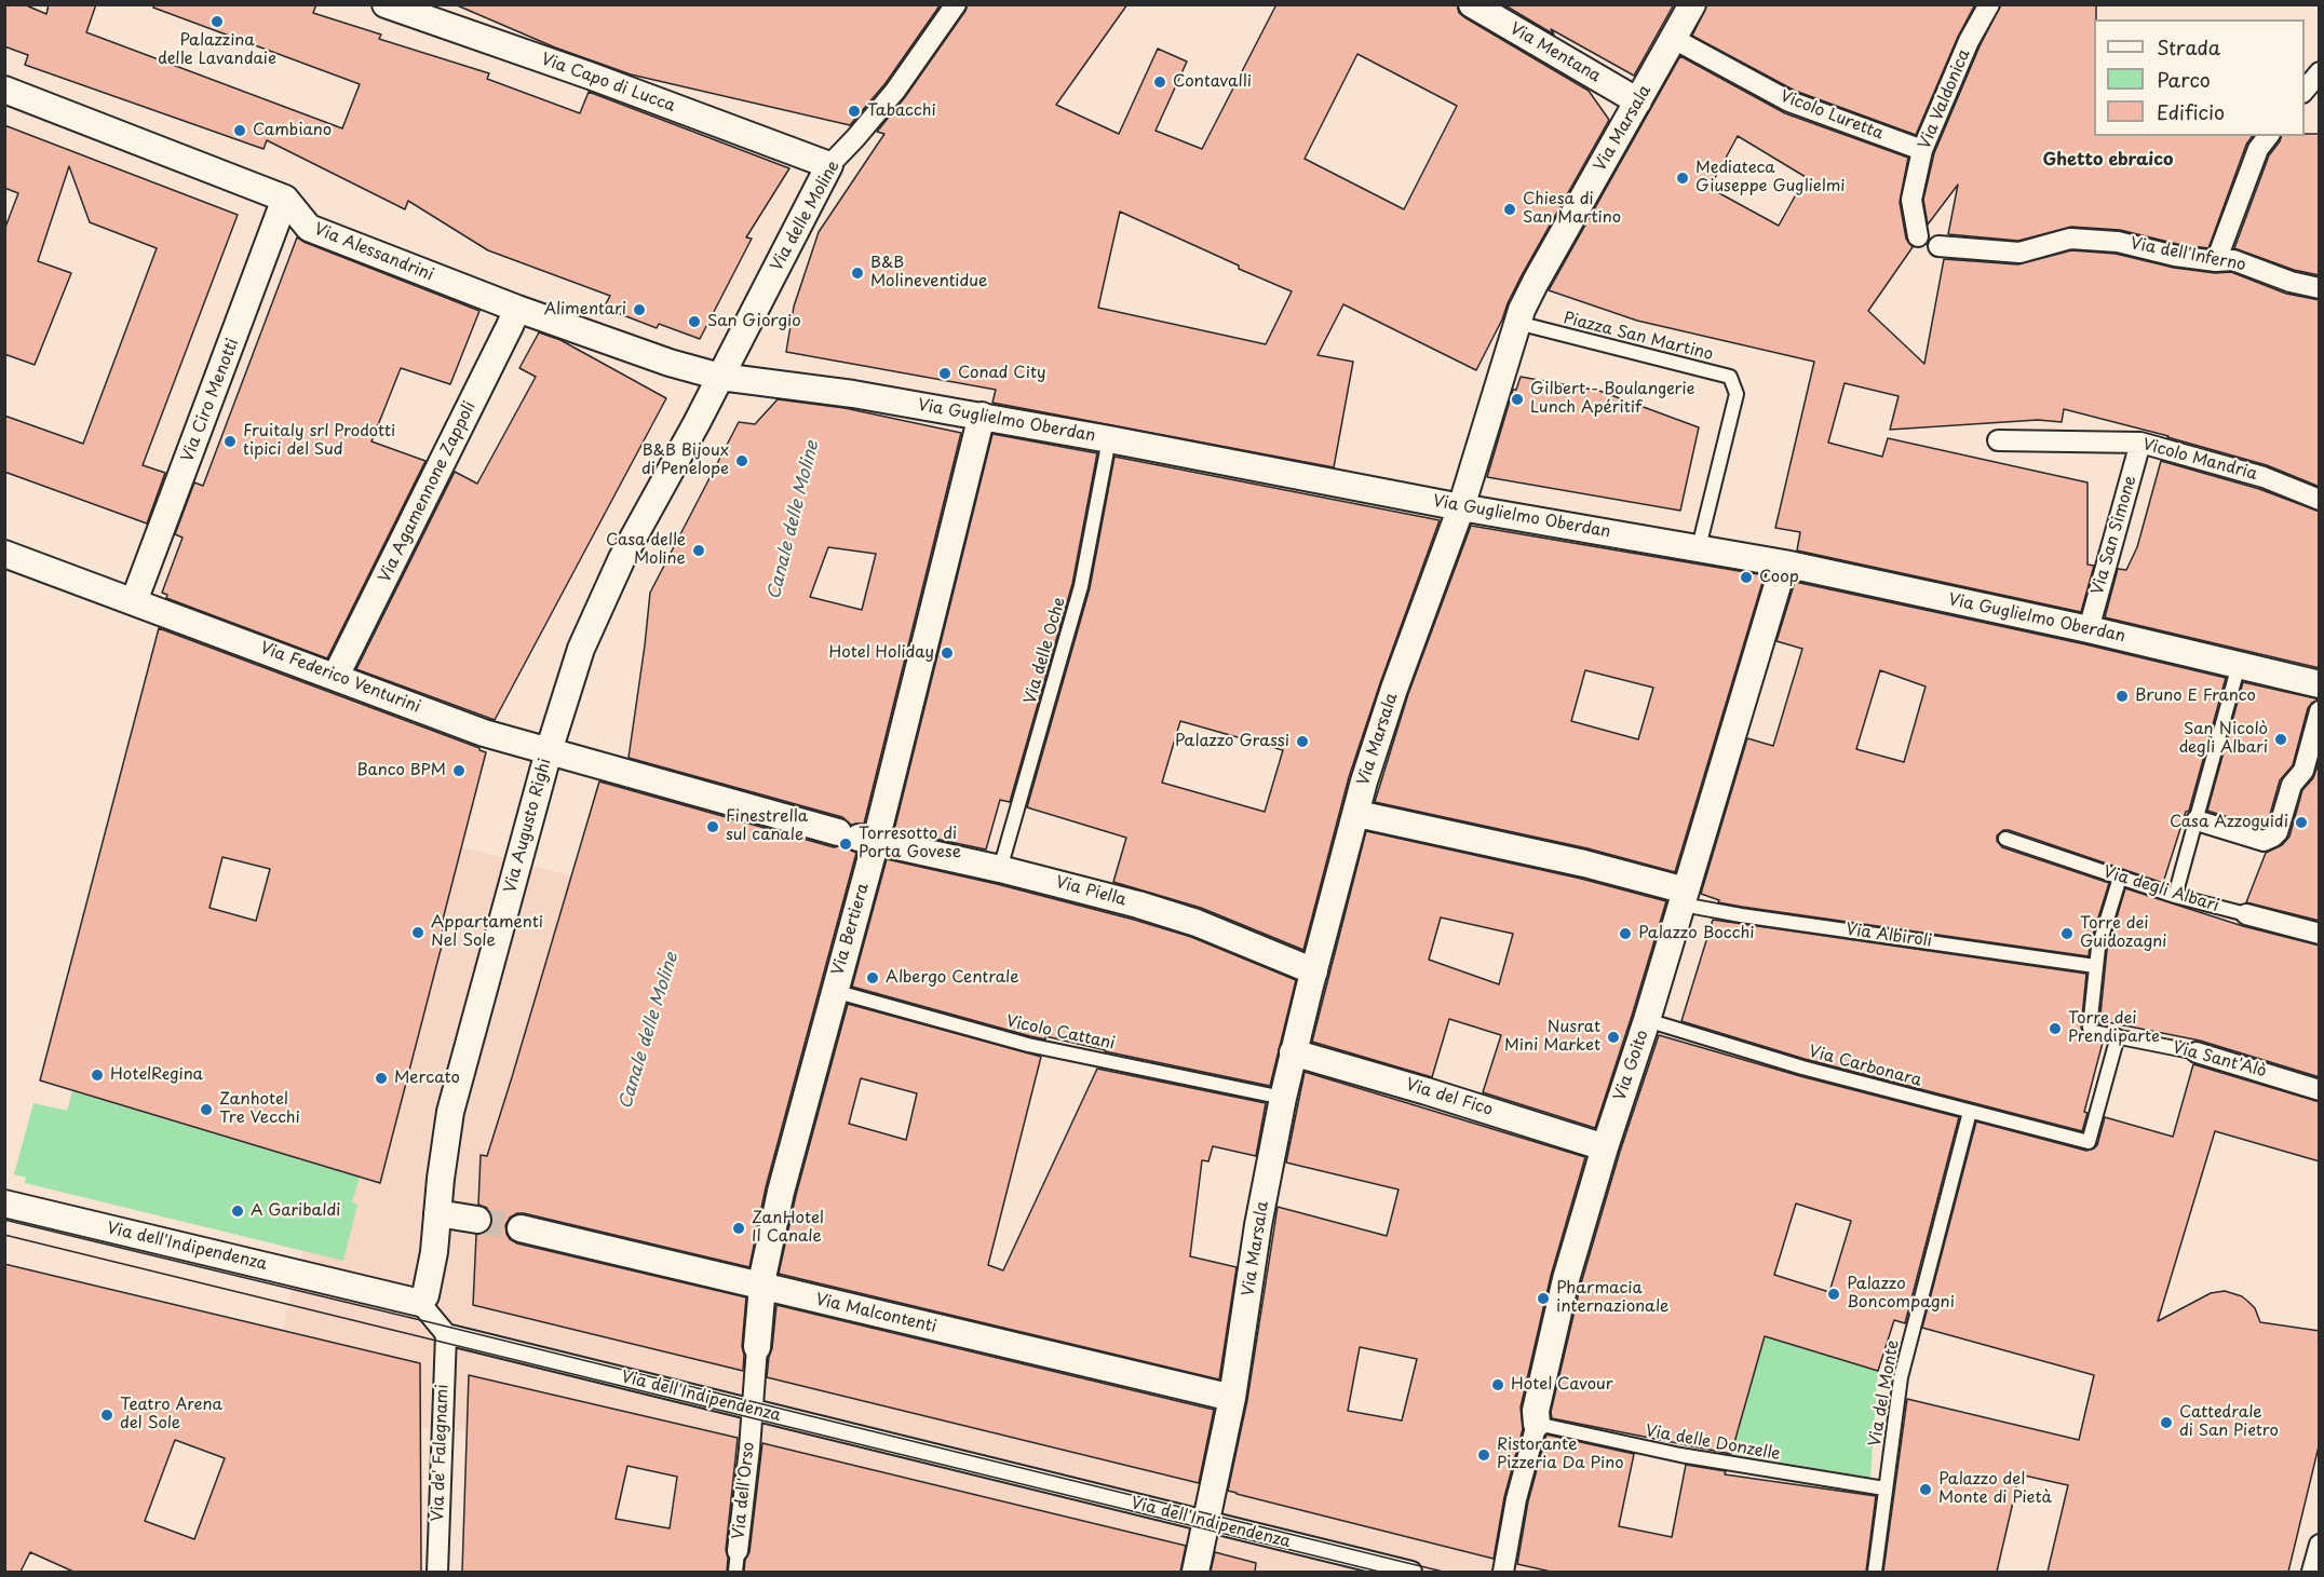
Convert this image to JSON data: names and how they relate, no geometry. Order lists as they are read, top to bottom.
{
  "streets": {
    "street": [
      "Via Mentana",
      "Via Capo di Lucca",
      "Via Valdonica",
      "Vicolo Luretta",
      "Via Marsala",
      "Via delle Moline",
      "Via Alessandrini",
      "Via dell'Inferno",
      "Via Ciro Menotti",
      "Via Guglielmo Oberdan",
      "Vicolo Mandria",
      "Via Agamennone Zappoli",
      "Via San Simone",
      "Via Federico Venturini",
      "Via Augusto Righi",
      "Via degli Albari",
      "Via Piella",
      "Via Bertiera",
      "Via Albiroli",
      "Via Sant'Alò",
      "Via Goito",
      "Via del Fico",
      "Via dell'Indipendenza",
      "Via Malcontenti",
      "Via de' Falegnami",
      "Via dell'Orso"
    ],
    "lane": [
      "Piazza San Martino",
      "Via delle Oche",
      "Vicolo Cattani",
      "Via Carbonara",
      "Via del Monte",
      "Via delle Donzelle"
    ]
  },
  "crossings": [
    ["Via Mentana", "Via Marsala"],
    ["Via Capo di Lucca", "Via delle Moline"],
    ["Via Valdonica", "Vicolo Luretta"],
    ["Vicolo Luretta", "Via Marsala"],
    ["Via Marsala", "Piazza San Martino"],
    ["Via Marsala", "Via Guglielmo Oberdan"],
    ["Via Marsala", "Via Piella"],
    ["Via Marsala", "Via Albiroli"],
    ["Via Marsala", "Vicolo Cattani"],
    ["Via Marsala", "Via del Fico"],
    ["Via Marsala", "Via dell'Indipendenza"],
    ["Via Marsala", "Via Malcontenti"],
    ["Via delle Moline", "Via Alessandrini"],
    ["Via delle Moline", "Via Guglielmo Oberdan"],
    ["Via delle Moline", "Via Augusto Righi"],
    ["Via Alessandrini", "Via Ciro Menotti"],
    ["Via Alessandrini", "Via Guglielmo Oberdan"],
    ["Via Alessandrini", "Via Agamennone Zappoli"],
    ["Via Alessandrini", "Via Augusto Righi"],
    ["Piazza San Martino", "Via Guglielmo Oberdan"],
    ["Via Ciro Menotti", "Via Federico Venturini"],
    ["Via Guglielmo Oberdan", "Via San Simone"],
    ["Via Guglielmo Oberdan", "Via delle Oche"],
    ["Via Guglielmo Oberdan", "Via Augusto Righi"],
    ["Via Guglielmo Oberdan", "Via Bertiera"],
    ["Via Guglielmo Oberdan", "Via Goito"],
    ["Vicolo Mandria", "Via San Simone"],
    ["Via Agamennone Zappoli", "Via Federico Venturini"],
    ["Via delle Oche", "Via Piella"],
    ["Via Federico Venturini", "Via Augusto Righi"],
    ["Via Federico Venturini", "Via Piella"],
    ["Via Augusto Righi", "Via Piella"],
    ["Via Augusto Righi", "Via dell'Indipendenza"],
    ["Via Piella", "Via Bertiera"],
    ["Via Bertiera", "Vicolo Cattani"],
    ["Via Bertiera", "Via dell'Indipendenza"],
    ["Via Bertiera", "Via Malcontenti"],
    ["Via Bertiera", "Via dell'Orso"],
    ["Via Albiroli", "Via Sant'Alò"],
    ["Via Albiroli", "Via Goito"],
    ["Via Sant'Alò", "Via Carbonara"],
    ["Via Goito", "Via Carbonara"],
    ["Via Goito", "Via del Fico"],
    ["Via Goito", "Via delle Donzelle"],
    ["Via Carbonara", "Via del Monte"],
    ["Via dell'Indipendenza", "Via de' Falegnami"],
    ["Via dell'Indipendenza", "Via dell'Orso"],
    ["Via del Monte", "Via delle Donzelle"]
  ],
  "districts": ["Ghetto ebraico"],
  "water": ["Canale delle Moline"],
  "places": [
    "Palazzina delle Lavandaie",
    "Contavalli",
    "Tabacchi",
    "Cambiano",
    "Mediateca Giuseppe Guglielmi",
    "Chiesa di San Martino",
    "B&B Molineventidue",
    "Alimentari",
    "San Giorgio",
    "Conad City",
    "Gilbert - Boulangerie Lunch Apéritif",
    "Fruitaly srl Prodotti tipici del Sud",
    "B&B Bijoux di Penelope",
    "Casa delle Moline",
    "Coop",
    "Hotel Holiday",
    "Bruno E Franco",
    "San Nicolò degli Albari",
    "Palazzo Grassi",
    "Banco BPM",
    "Casa Azzoguidi",
    "Finestrella sul canale",
    "Torresotto di Porta Govese",
    "Appartamenti Nel Sole",
    "Palazzo Bocchi",
    "Torre dei Guidozagni",
    "Albergo Centrale",
    "Torre dei Prendiparte",
    "Nusrat Mini Market",
    "HotelRegina",
    "Mercato",
    "Zanhotel Tre Vecchi",
    "A Garibaldi",
    "ZanHotel Il Canale",
    "Palazzo Boncompagni",
    "Pharmacia internazionale",
    "Hotel Cavour",
    "Teatro Arena del Sole",
    "Cattedrale di San Pietro",
    "Ristorante Pizzeria Da Pino",
    "Palazzo del Monte di Pietà"
  ],
  "legend": ["Strada", "Parco", "Edificio"]
}
